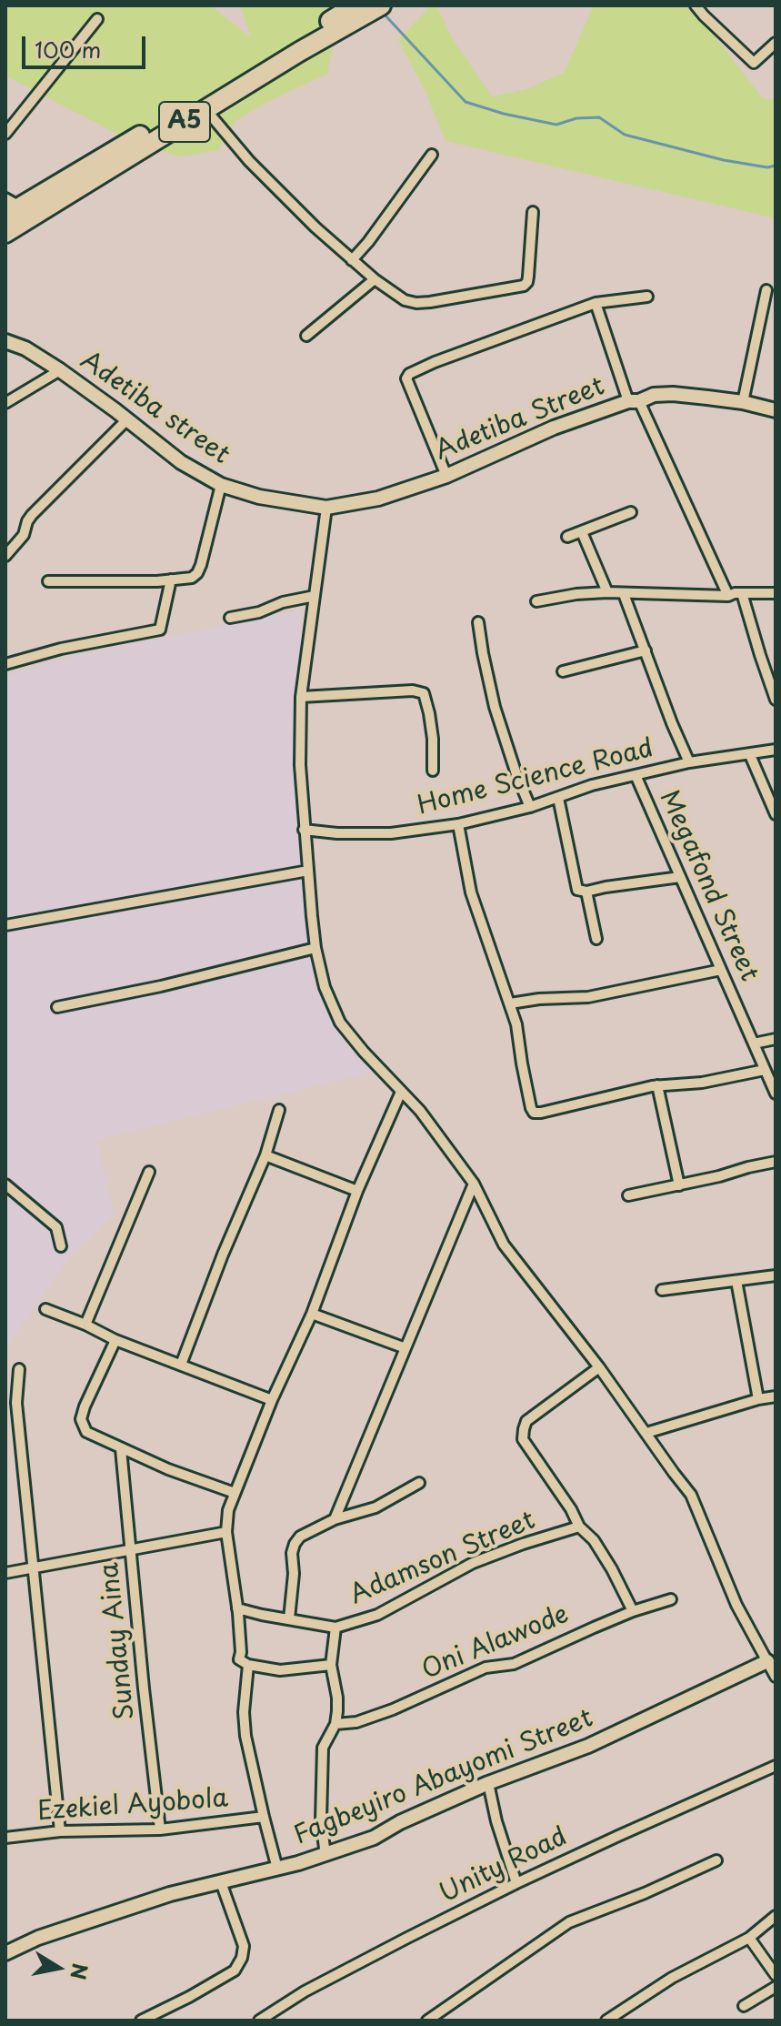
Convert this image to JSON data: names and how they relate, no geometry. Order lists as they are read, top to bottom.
{
  "streets": {
    "highway": ["A5"],
    "street": [
      "Adetiba street",
      "Adetiba Street",
      "Home Science Road",
      "Megafond Street",
      "Adamson Street",
      "Sunday Aina",
      "Oni Alawode",
      "Fagbeyiro Abayomi Street",
      "Ezekiel Ayobola",
      "Unity Road"
    ]
  },
  "crossings": [
    ["Adetiba street", "Adetiba Street"],
    ["Home Science Road", "Megafond Street"],
    ["Sunday Aina", "Ezekiel Ayobola"]
  ],
  "scale_bar": "100 m",
  "north": "right"
}
